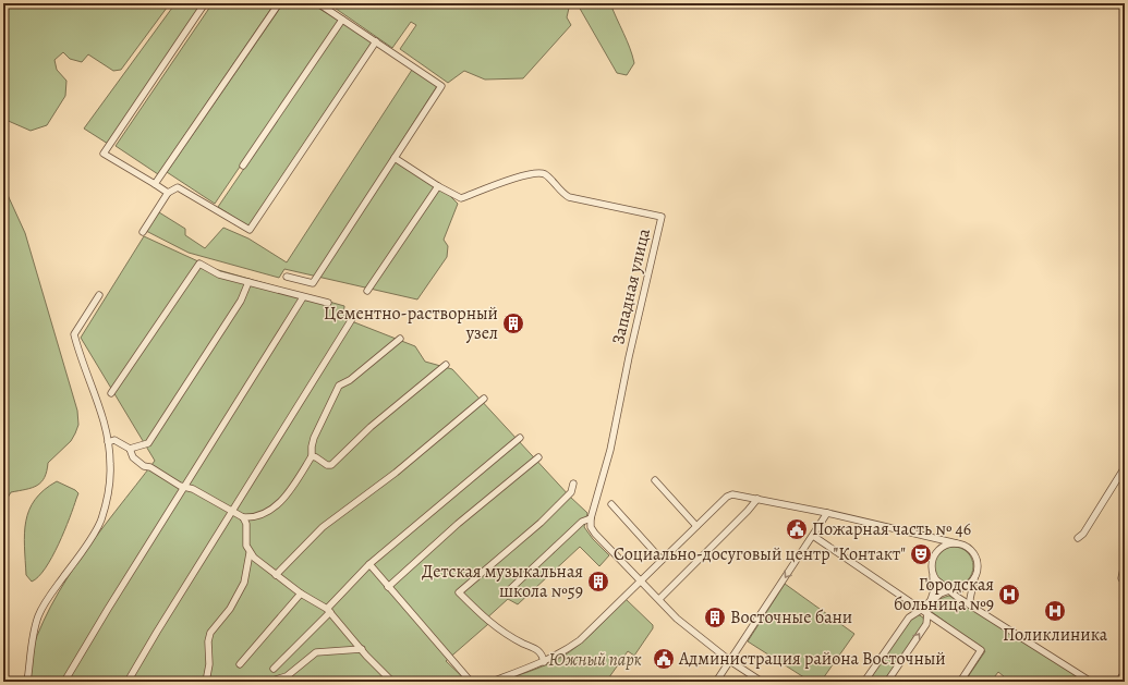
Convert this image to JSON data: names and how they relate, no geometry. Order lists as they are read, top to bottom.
{
  "streets": {
    "street": ["Западная улица"]
  },
  "parks": ["Южный парк"],
  "places": {
    "building": ["Цементно-растворный узел", "Детская музыкальная школа №59", "Восточные бани"],
    "public building": ["Пожарная часть № 46", "Администрация района Восточный"],
    "theatre": ["Социально-досуговый центр \"Контакт\""],
    "hospital": ["Городская больница №9", "Поликлиника"]
  }
}
